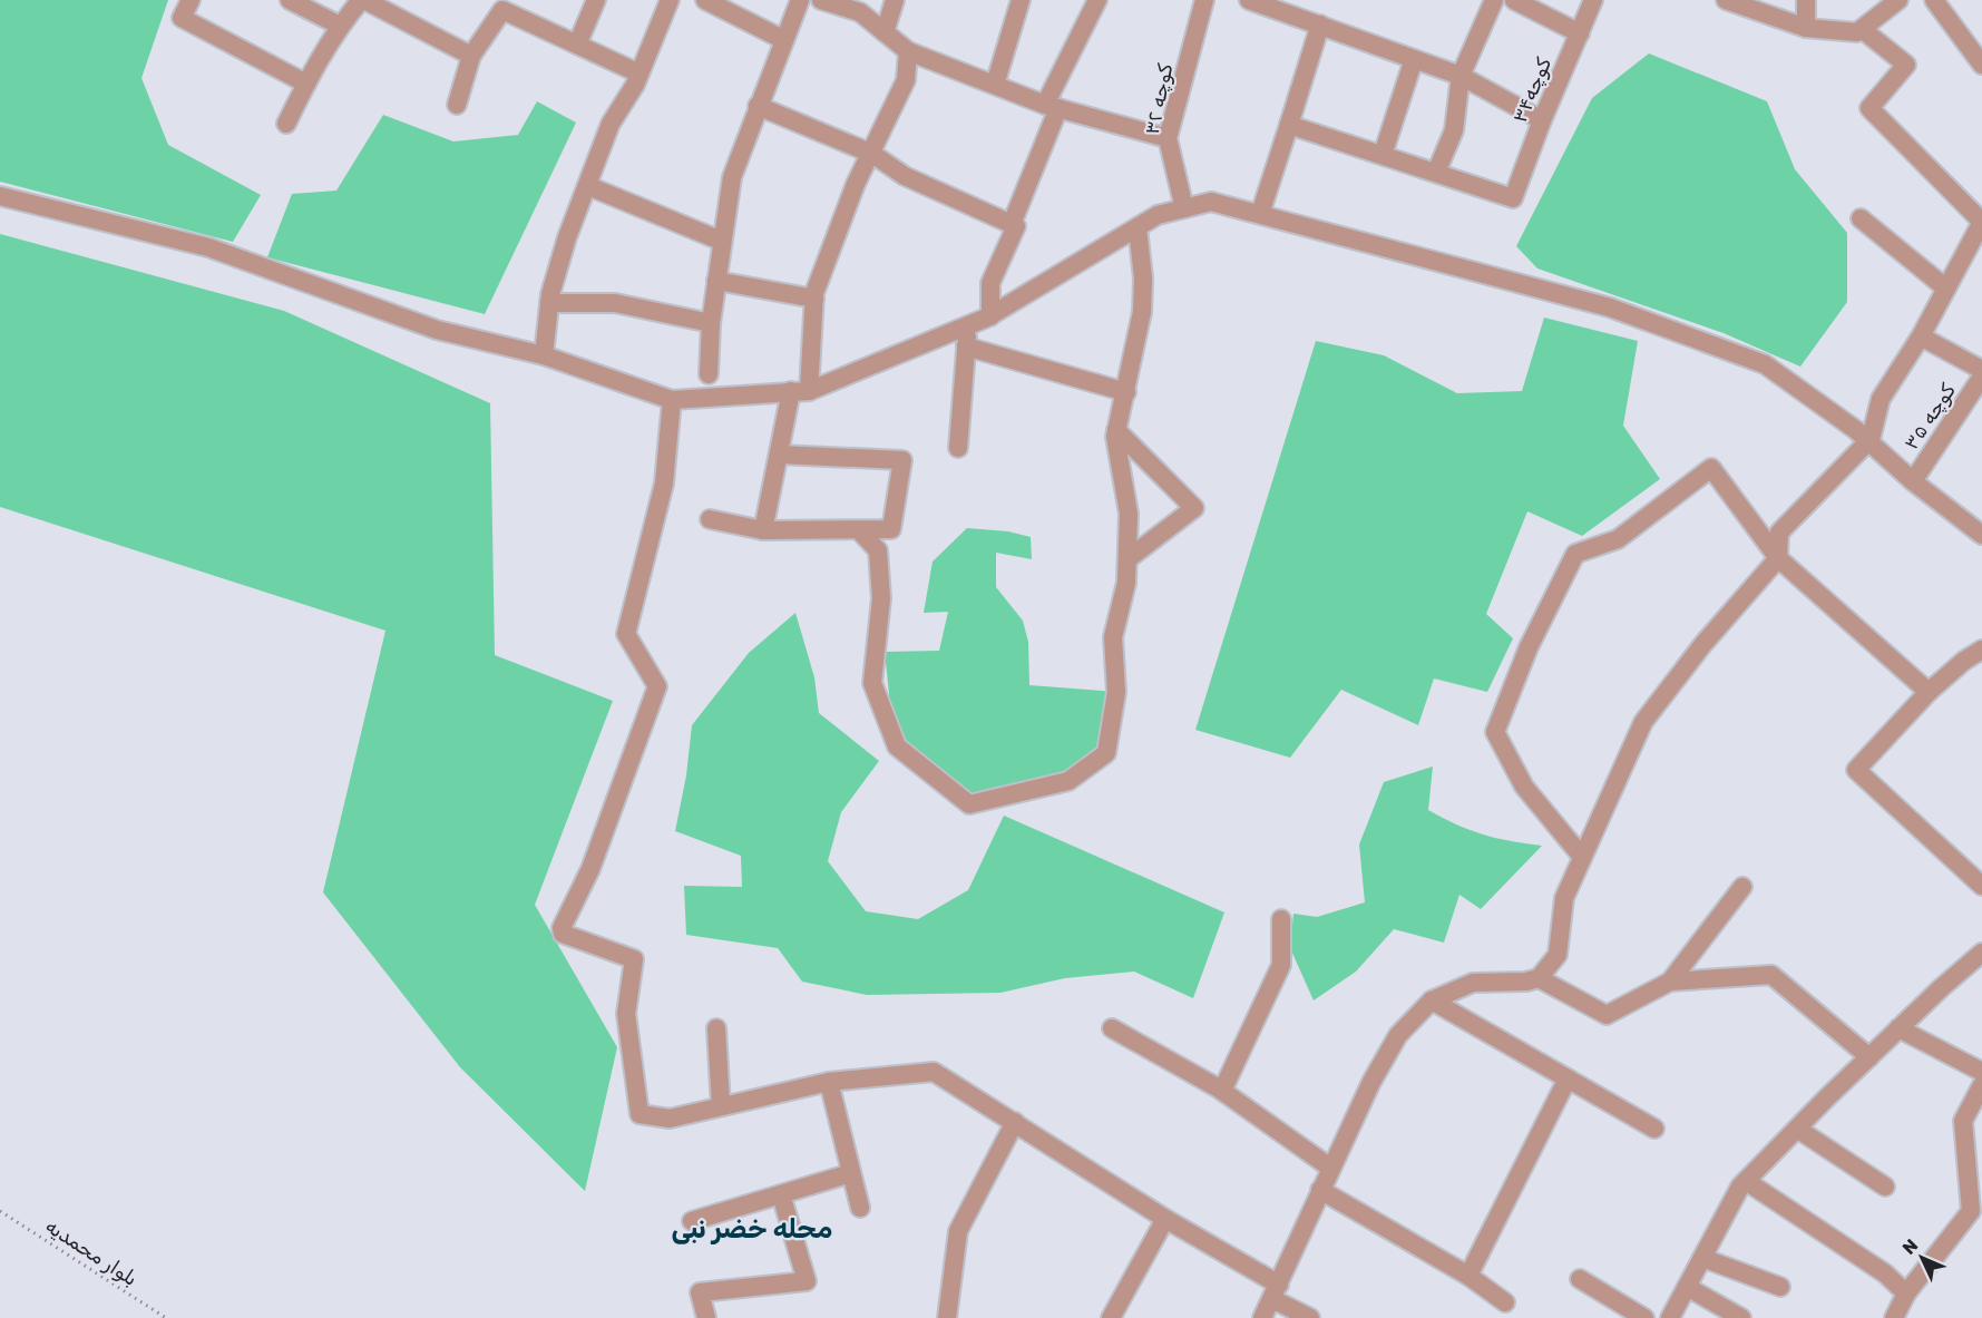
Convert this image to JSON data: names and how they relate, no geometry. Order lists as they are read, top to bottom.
{
  "streets": {
    "street": ["کوچه۳۴", "کوچه ۳۲", "کوچه ۳۵"],
    "path": ["بلوار محمدیه"]
  },
  "districts": ["محله خضر نبی"],
  "north": "top left"
}
